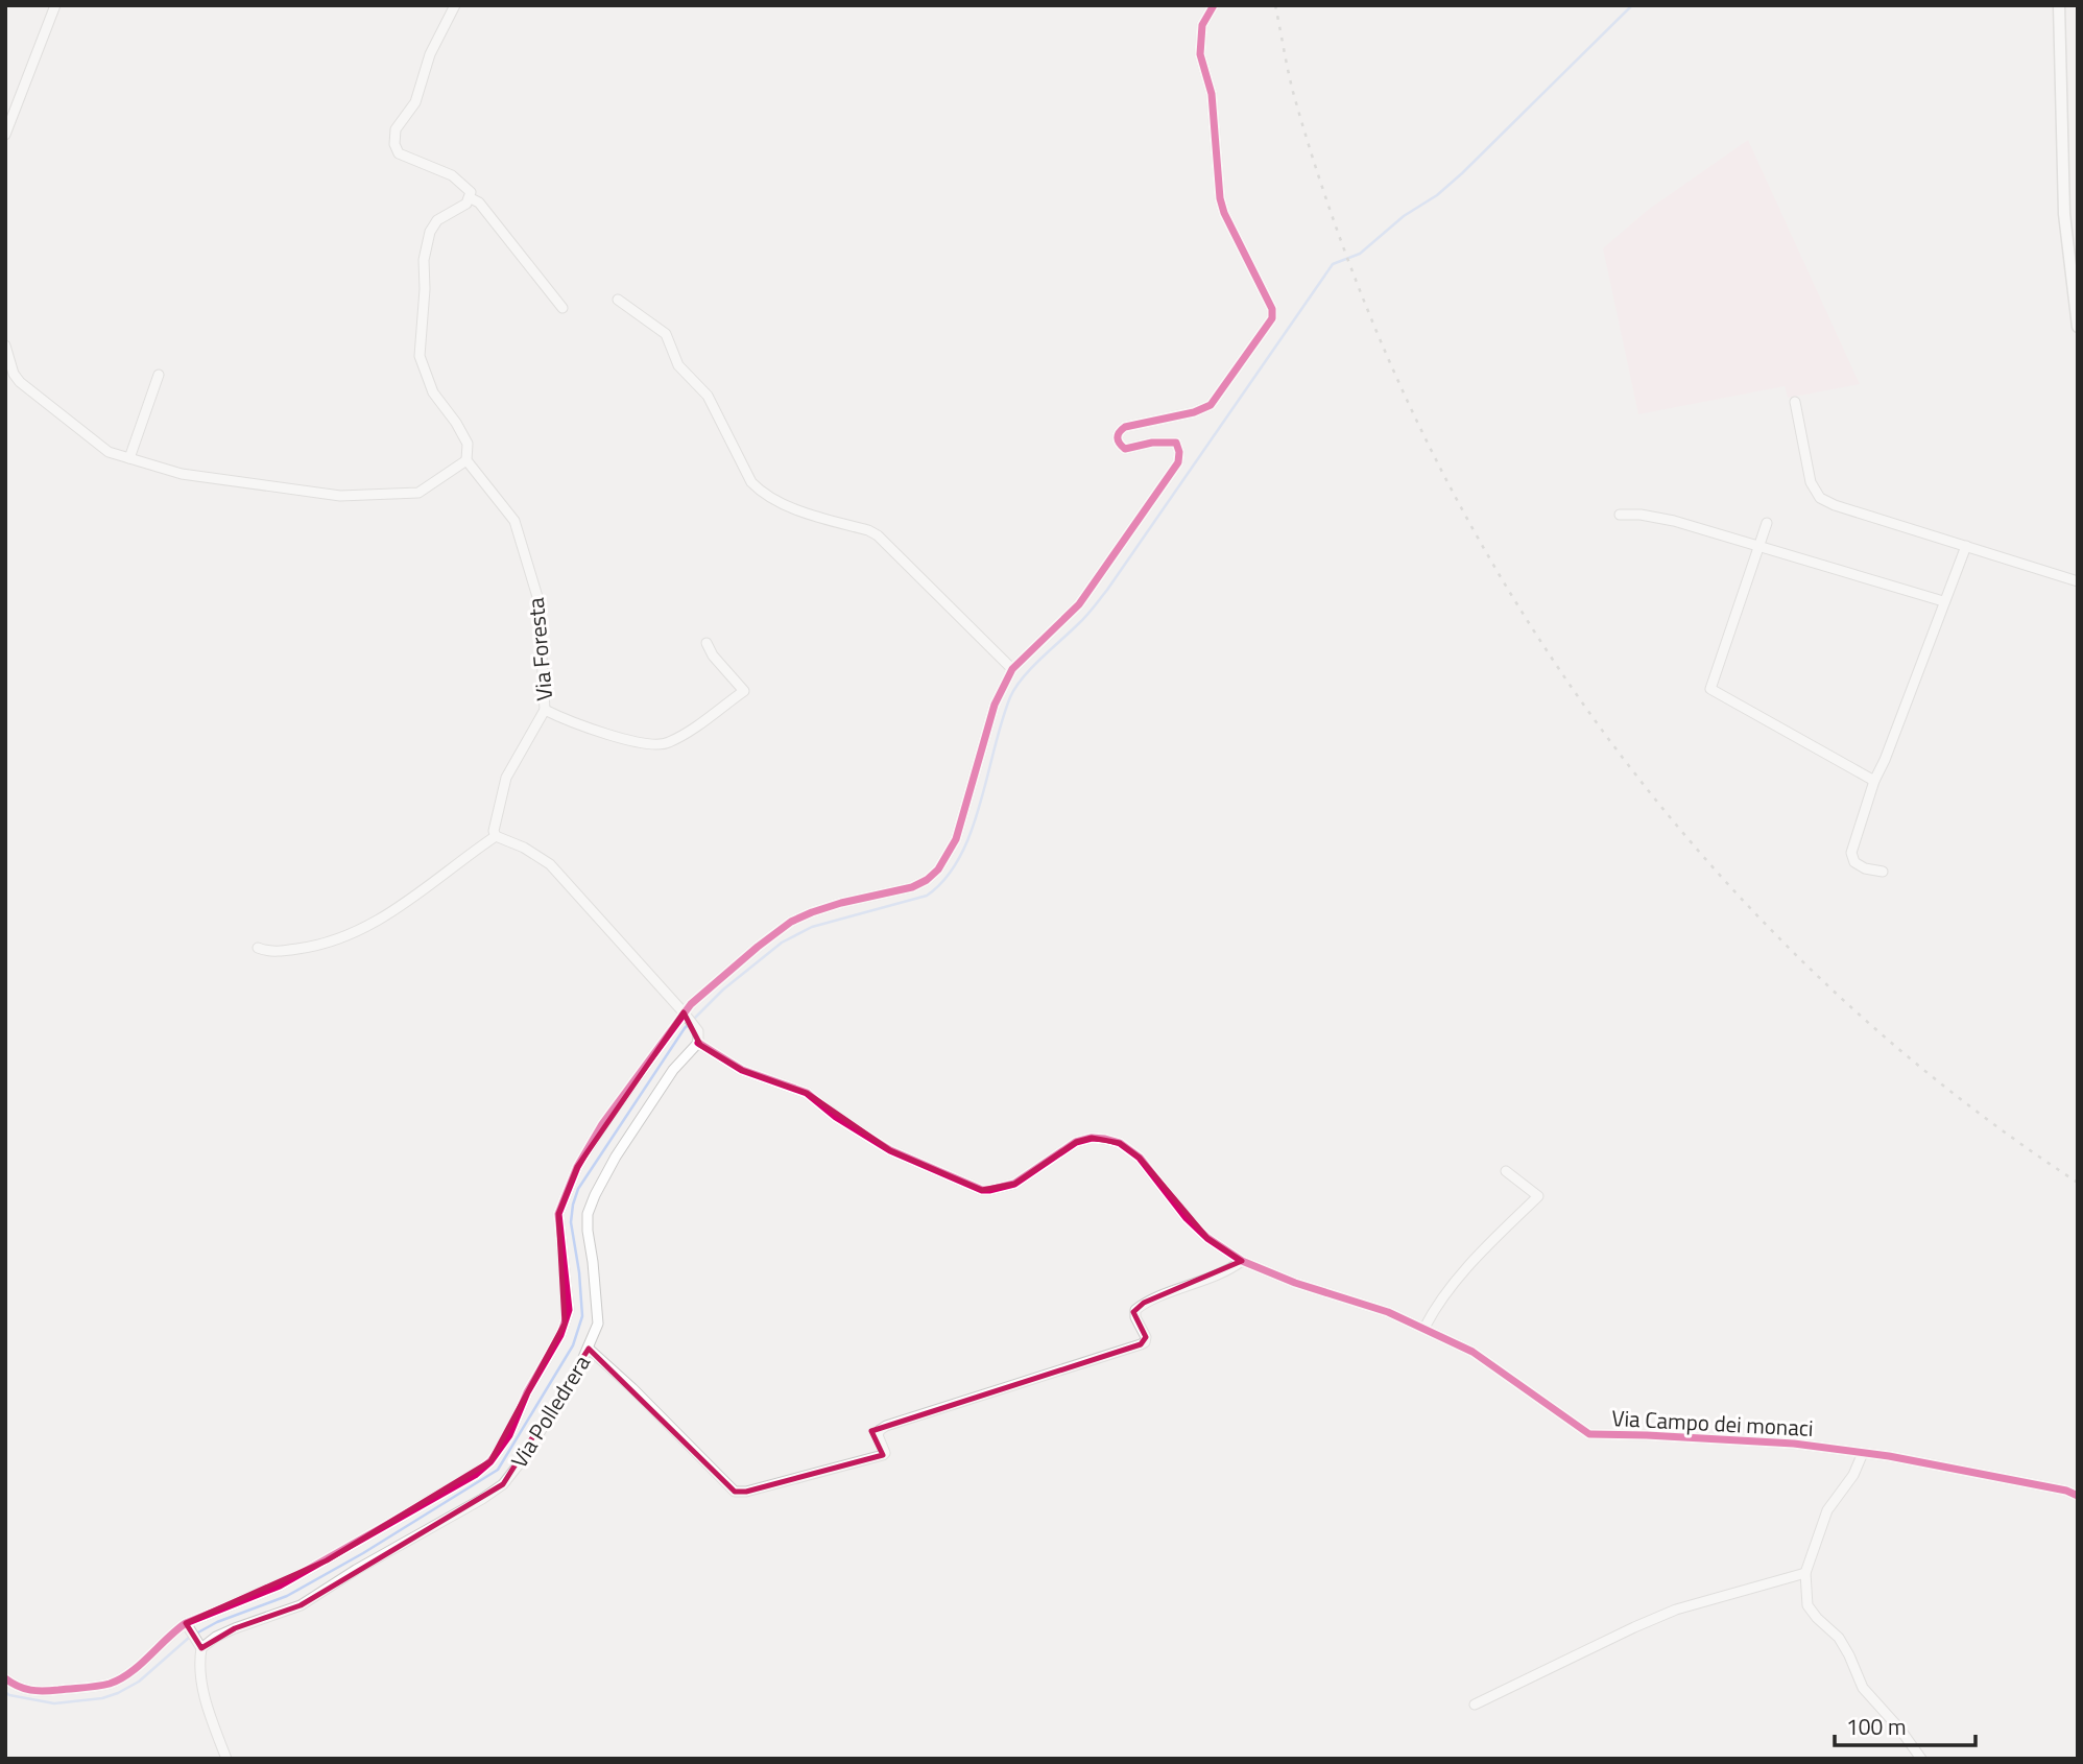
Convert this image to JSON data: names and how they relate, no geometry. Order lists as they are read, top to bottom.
{
  "streets": {
    "street": ["Via Foresta", "Via Polledrera", "Via Campo dei monaci"]
  },
  "crossings": [
    ["Via Polledrera", "Via Campo dei monaci"]
  ],
  "scale_bar": "100 m"
}
